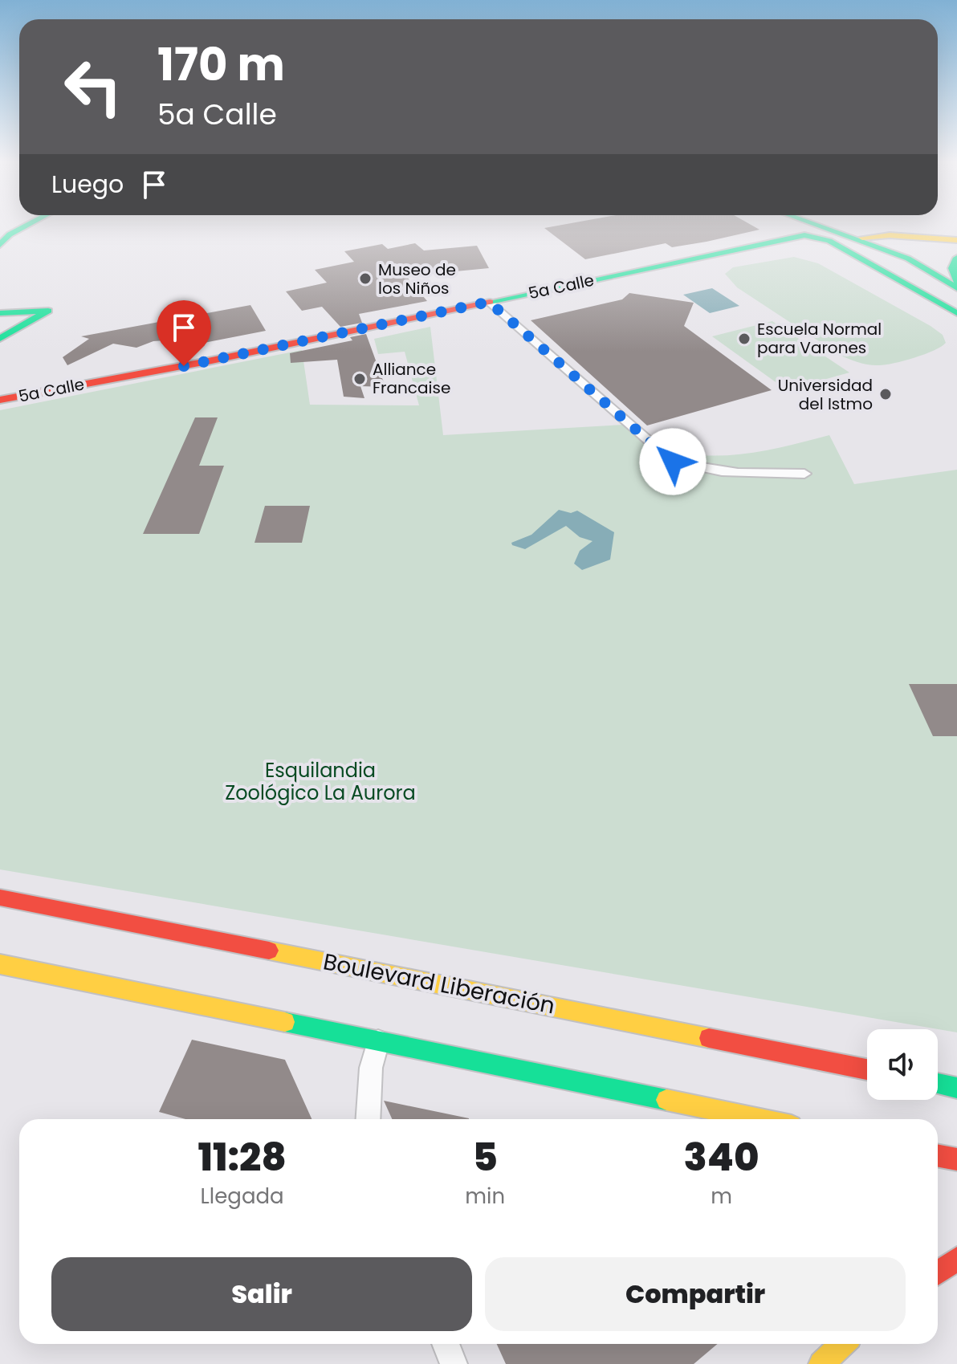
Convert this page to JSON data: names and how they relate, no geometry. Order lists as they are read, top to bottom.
{
  "streets": {
    "main road": ["5a Calle", "Boulevard Liberación"]
  },
  "parks": ["Esquilandia Zoológico La Aurora"],
  "places": [
    "Museo de los Niños",
    "Escuela Normal para Varones",
    "Alliance Francaise",
    "Universidad del Istmo"
  ],
  "page": {
    "turn": ["170 m", "5a Calle"],
    "then": "Luego",
    "eta": [
      "11:28",
      "Llegada",
      "5",
      "min",
      "340",
      "m"
    ],
    "buttons": ["Salir", "Compartir"]
  }
}
